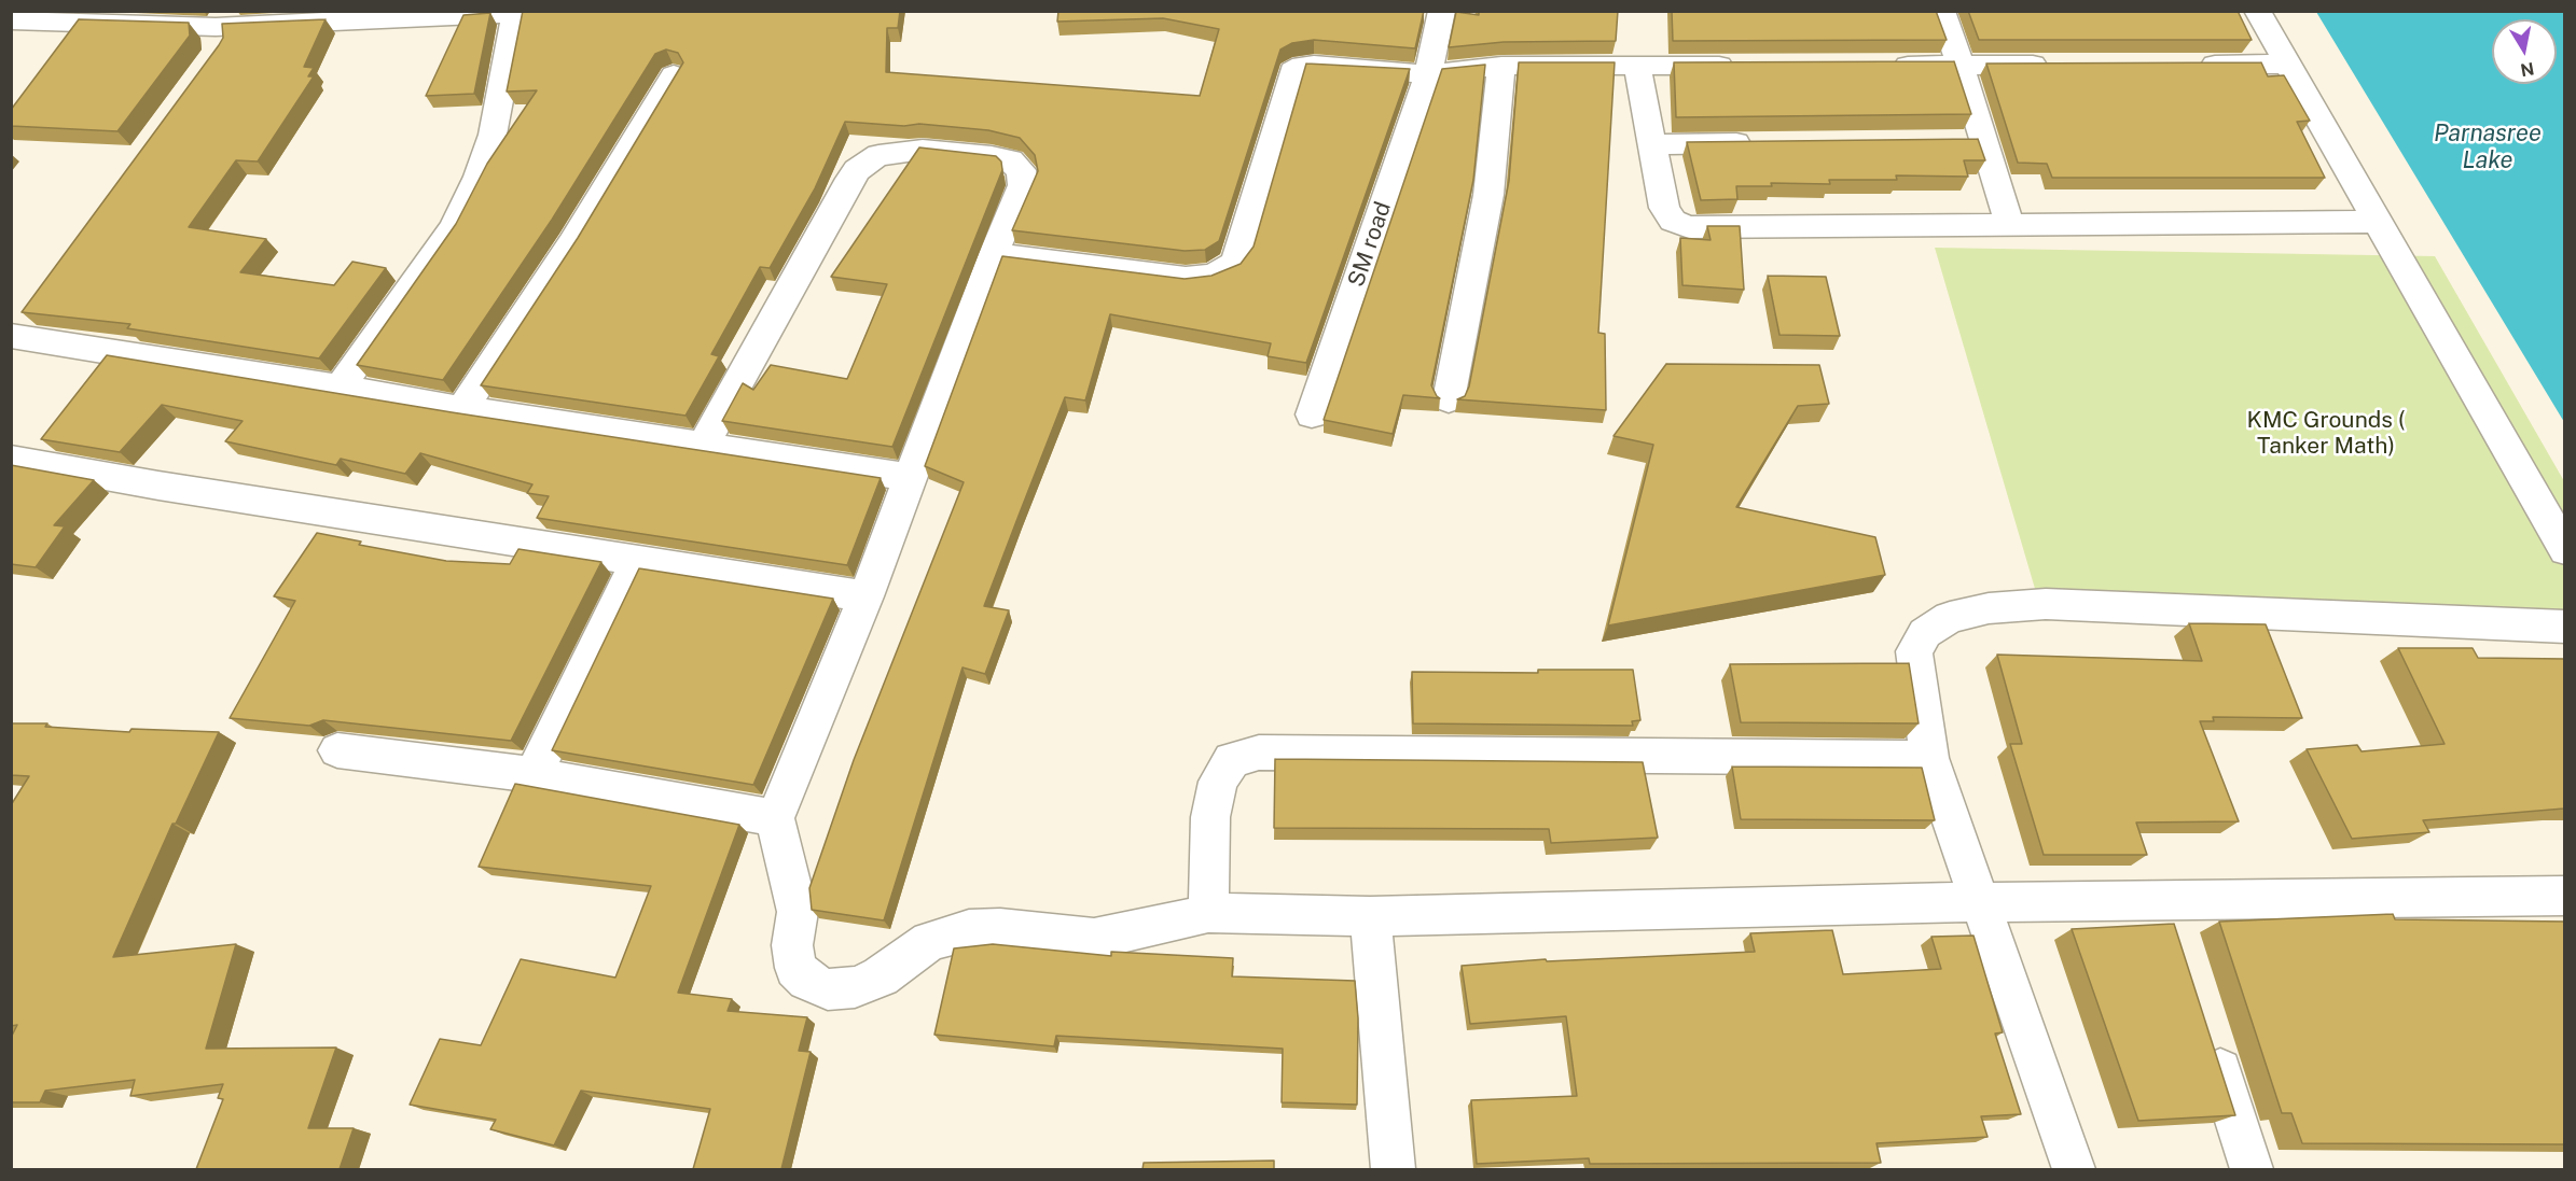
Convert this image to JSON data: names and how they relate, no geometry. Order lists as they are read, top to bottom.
{
  "streets": {
    "street": ["SM road"]
  },
  "water": ["Parnasree Lake"],
  "parks": ["KMC Grounds ( Tanker Math)"],
  "north": "bottom"
}
